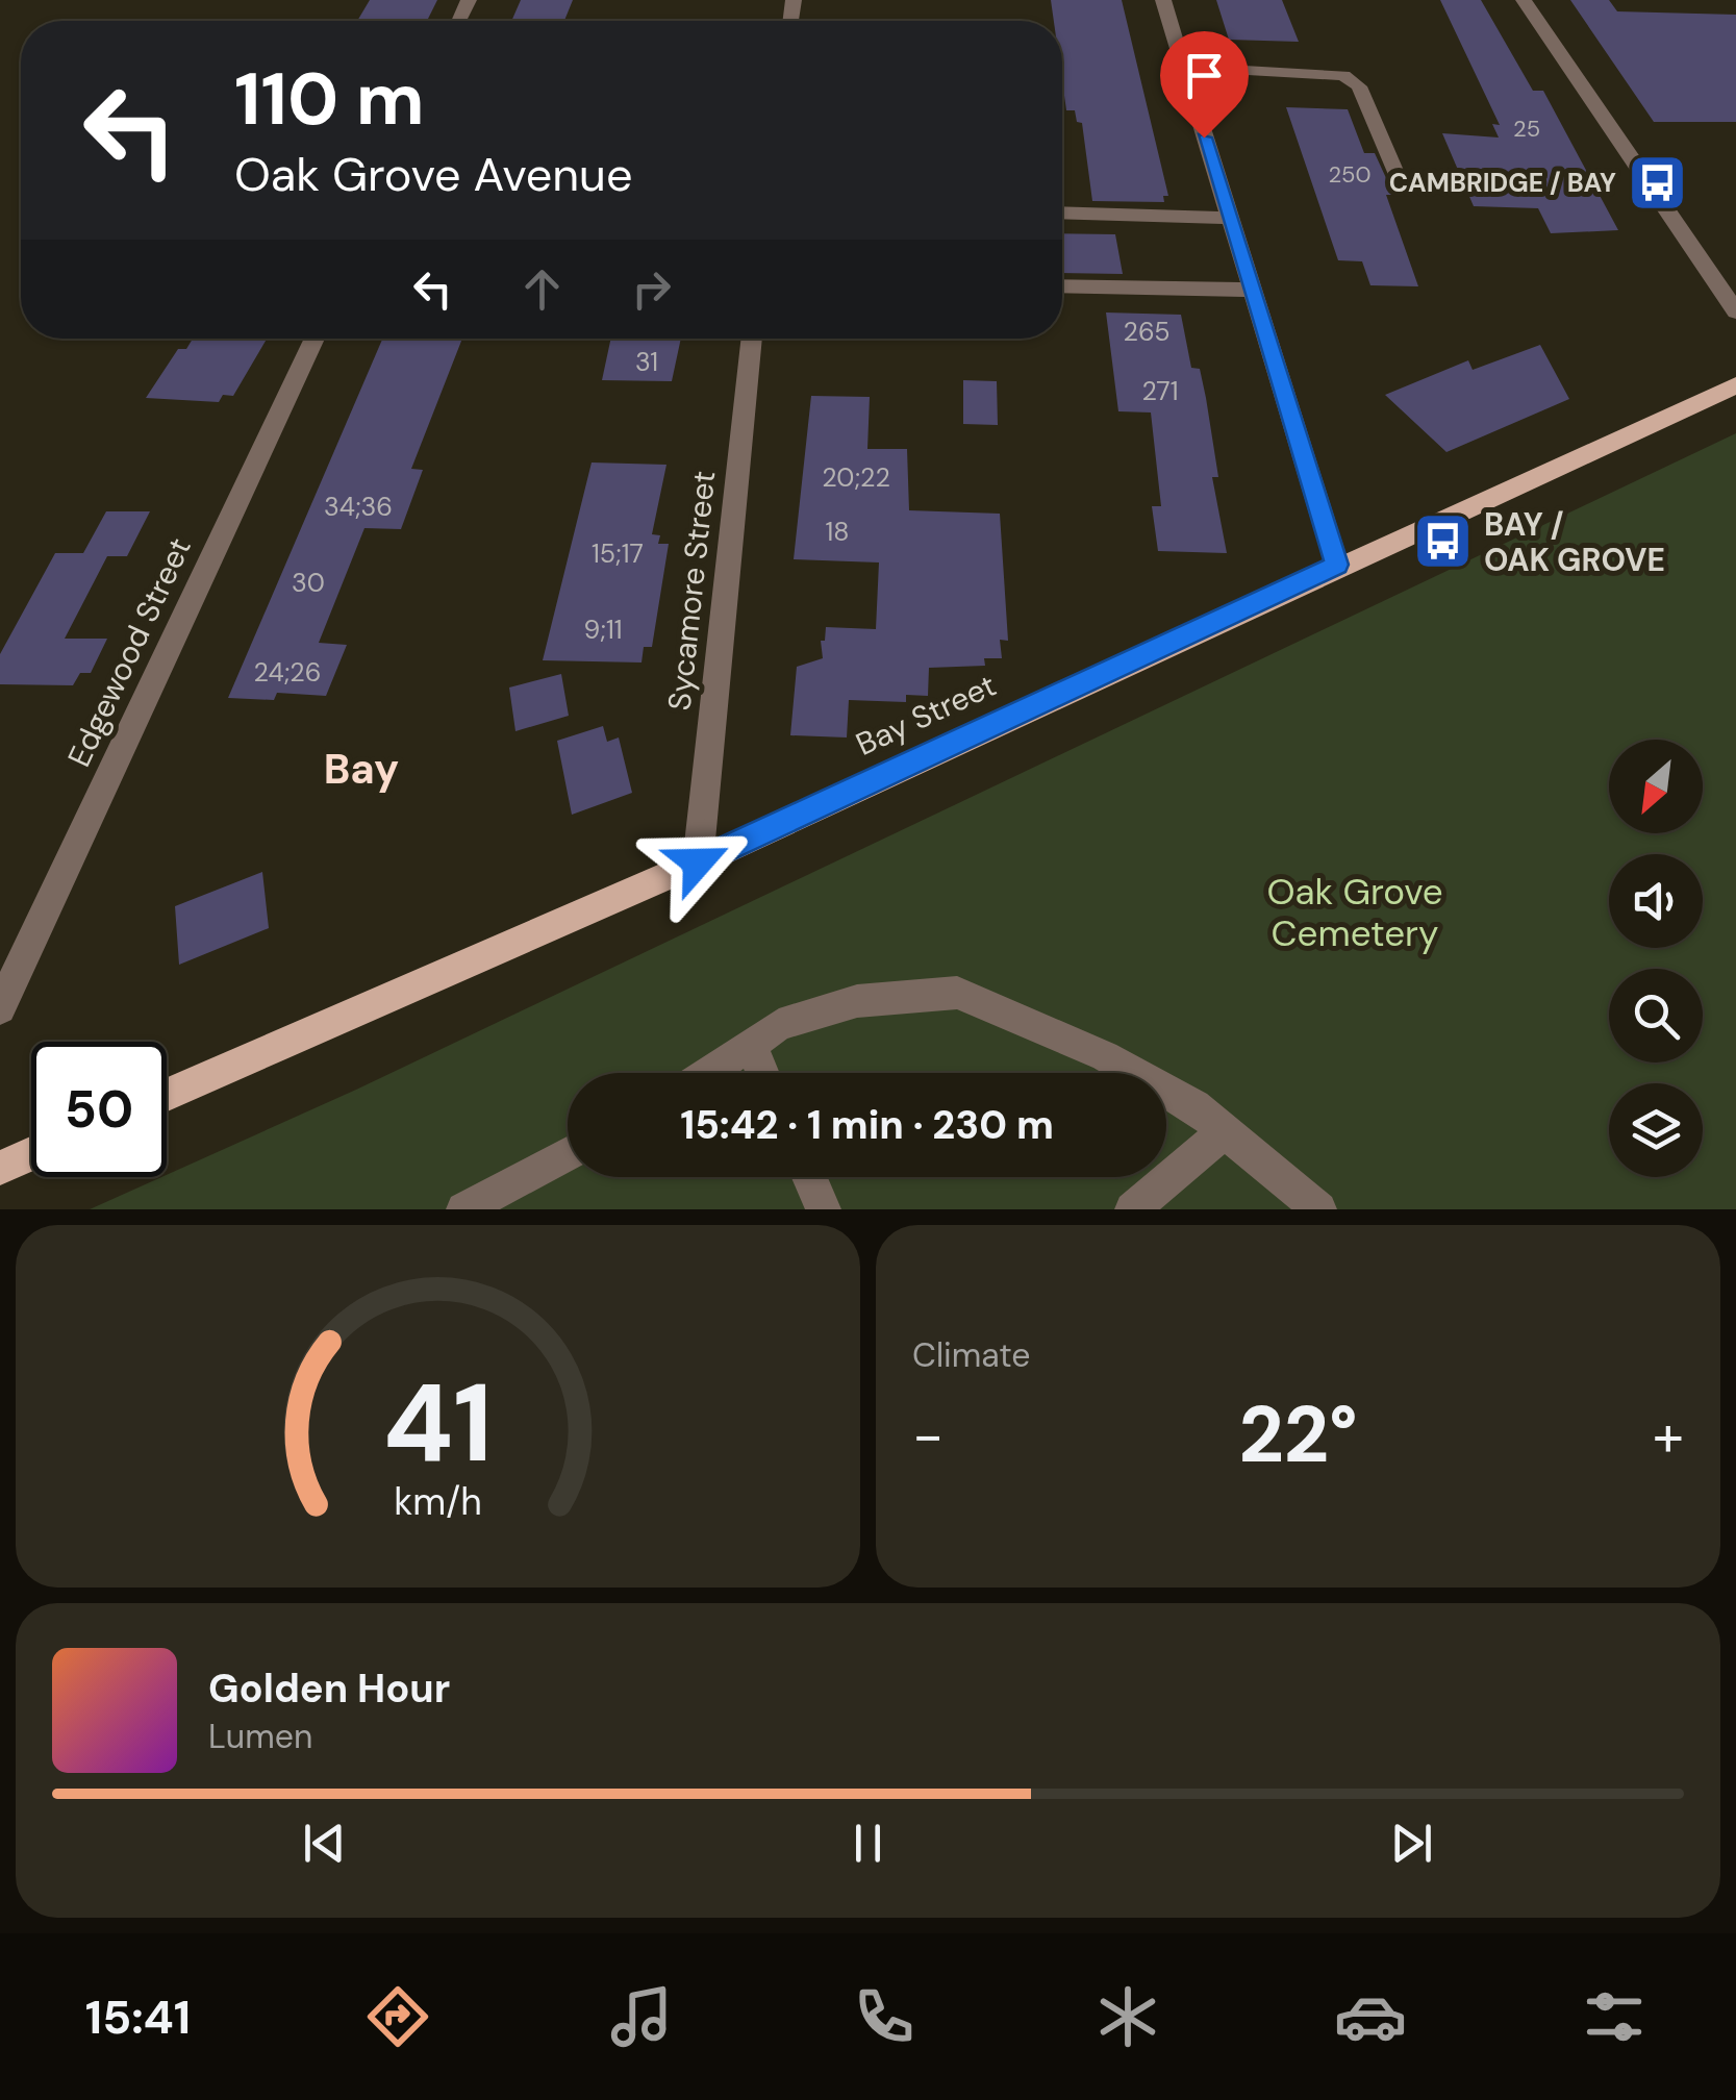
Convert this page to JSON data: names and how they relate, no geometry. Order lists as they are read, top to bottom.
{
  "streets": {
    "main road": ["Bay Street"],
    "street": ["Sycamore Street", "Edgewood Street"]
  },
  "crossings": [
    ["Sycamore Street", "Bay Street"]
  ],
  "districts": ["Bay"],
  "parks": ["Oak Grove Cemetery"],
  "places": {
    "bus stop": ["CAMBRIDGE / BAY", "BAY / OAK GROVE"]
  },
  "house_numbers": [
    "25",
    "250",
    "265",
    "31",
    "271",
    "20;22",
    "34;36",
    "18",
    "15;17",
    "30",
    "9;11",
    "24;26"
  ],
  "north": "bottom left",
  "page": {
    "turn": ["110 m", "Oak Grove Avenue"],
    "limit": "50",
    "trip": "15:42 · 1 min · 230 m",
    "tile": "Climate",
    "heat": ["−", "22°", "+"],
    "song": ["Golden Hour", "Lumen"],
    "tabs": "15:41",
    "gauge": ["41", "km/h"]
  }
}
